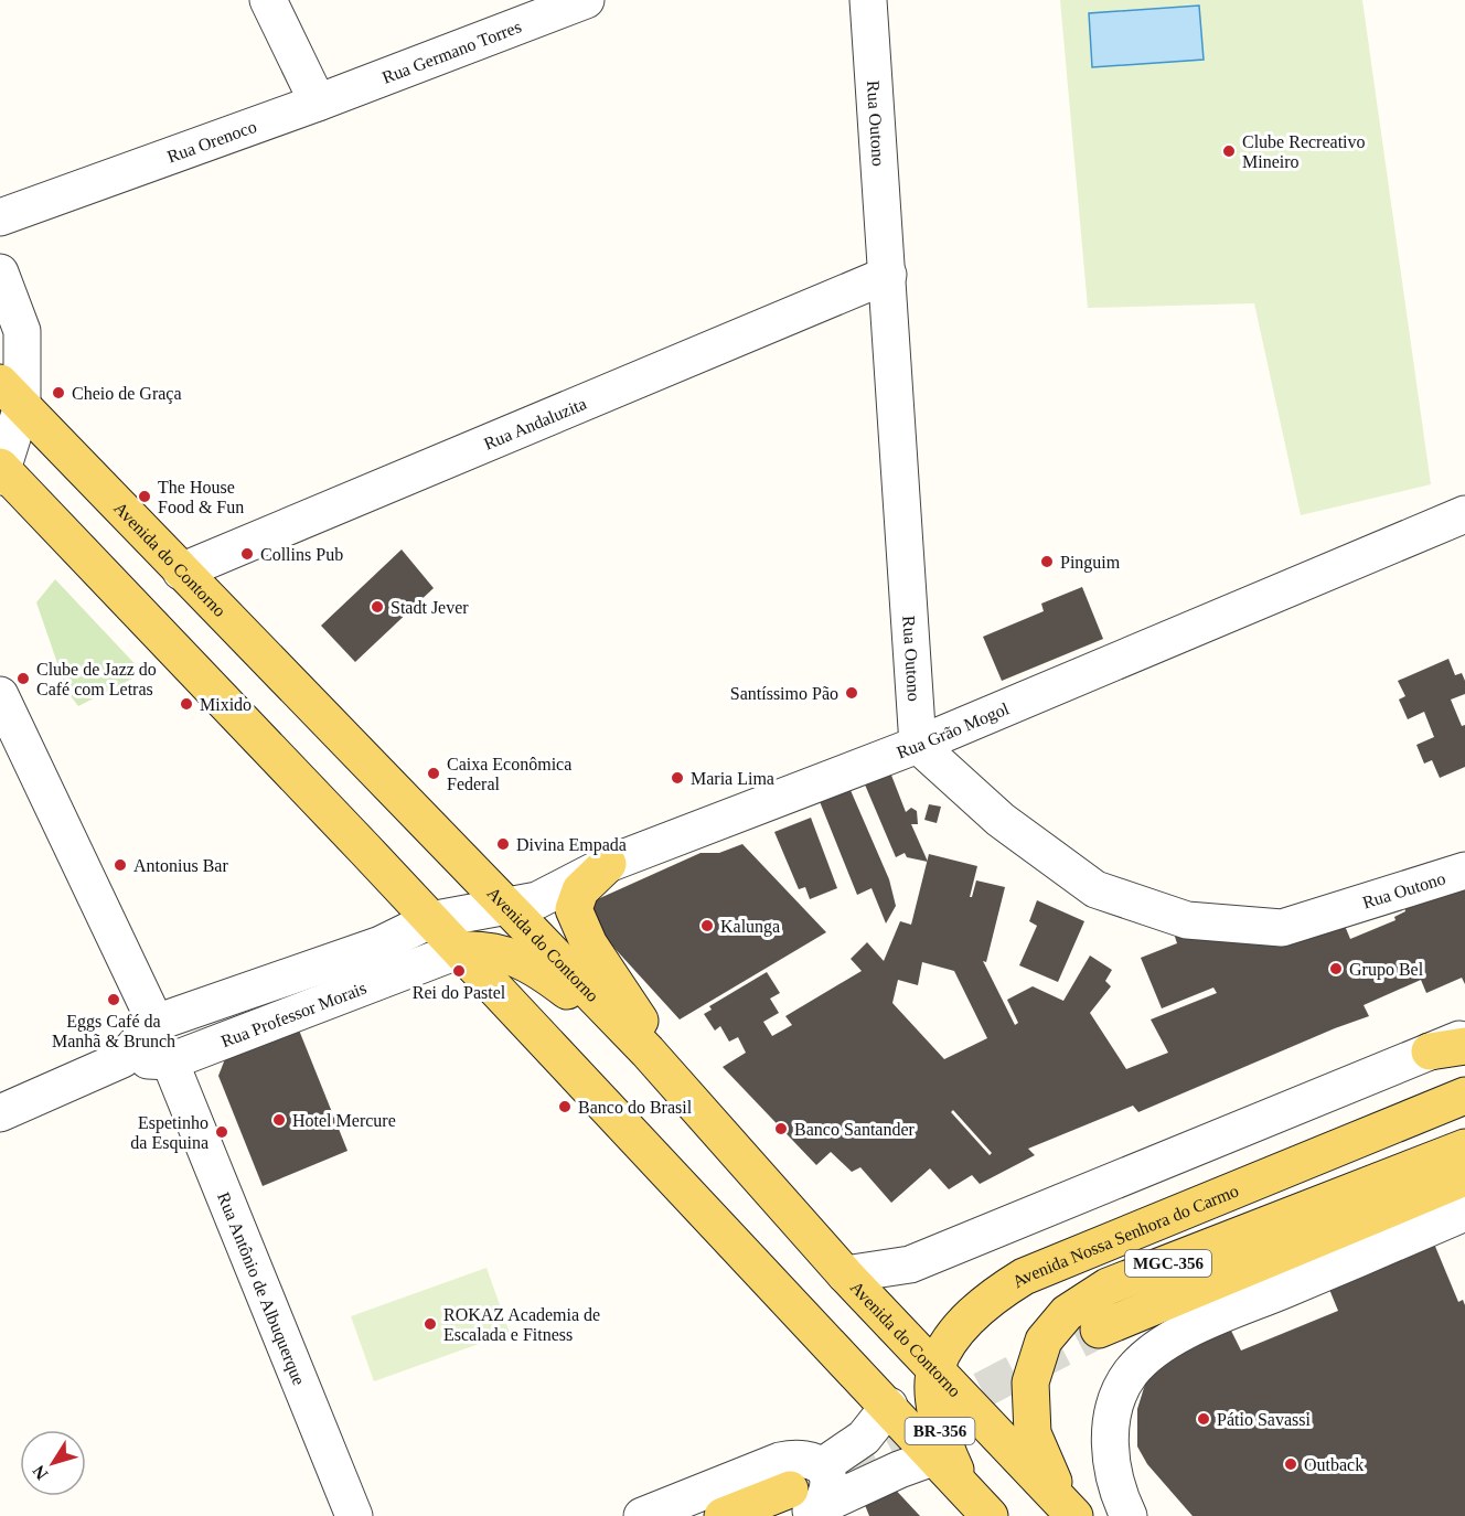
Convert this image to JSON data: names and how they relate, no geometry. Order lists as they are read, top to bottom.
{
  "streets": {
    "main road": [
      "Avenida do Contorno",
      "Avenida Nossa Senhora do Carmo",
      "MGC-356",
      "BR-356"
    ],
    "street": [
      "Rua Germano Torres",
      "Rua Outono",
      "Rua Orenoco",
      "Rua Andaluzita",
      "Rua Grão Mogol",
      "Rua Professor Morais",
      "Rua Antônio de Albuquerque"
    ]
  },
  "crossings": [
    ["Rua Germano Torres", "Rua Orenoco"],
    ["Rua Outono", "Rua Andaluzita"],
    ["Rua Outono", "Rua Grão Mogol"],
    ["Rua Andaluzita", "Avenida do Contorno"],
    ["Avenida do Contorno", "Rua Grão Mogol"],
    ["Avenida do Contorno", "Avenida Nossa Senhora do Carmo"],
    ["Avenida do Contorno", "MGC-356"],
    ["Rua Grão Mogol", "Rua Professor Morais"],
    ["Rua Professor Morais", "Rua Antônio de Albuquerque"]
  ],
  "places": [
    "Clube Recreativo Mineiro",
    "Cheio de Graça",
    "The House Food & Fun",
    "Collins Pub",
    "Pinguim",
    "Stadt Jever",
    "Clube de Jazz do Café com Letras",
    "Santíssimo Pão",
    "Mixido",
    "Caixa Econômica Federal",
    "Maria Lima",
    "Divina Empada",
    "Antonius Bar",
    "Kalunga",
    "Grupo Bel",
    "Rei do Pastel",
    "Eggs Café da Manhã & Brunch",
    "Banco do Brasil",
    "Hotel Mercure",
    "Banco Santander",
    "Espetinho da Esquina",
    "ROKAZ Academia de Escalada e Fitness",
    "Pátio Savassi",
    "Outback"
  ],
  "north": "bottom left"
}
